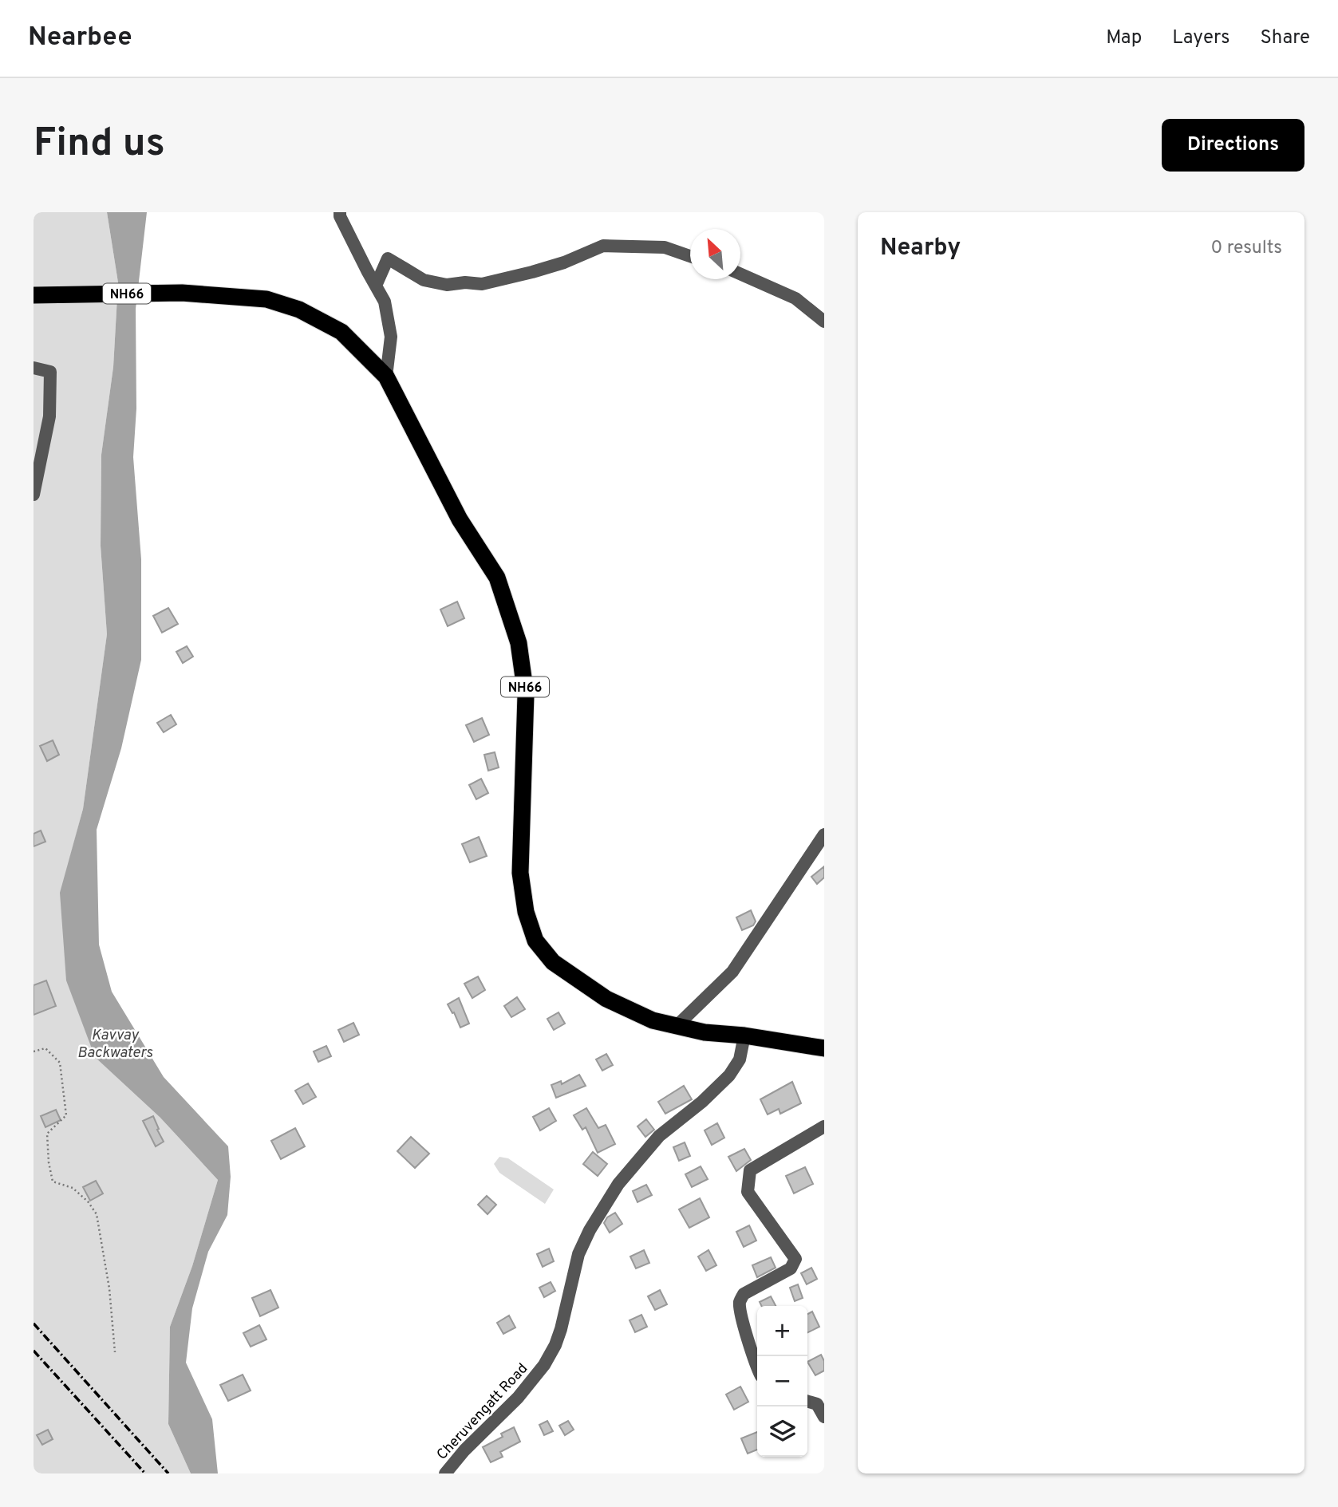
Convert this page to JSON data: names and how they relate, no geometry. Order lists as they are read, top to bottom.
{
  "streets": {
    "highway": ["NH66"],
    "street": ["Cheruvengatt Road"]
  },
  "crossings": [
    ["NH66", "Cheruvengatt Road"]
  ],
  "water": ["Kavvay Backwaters"],
  "north": "top left",
  "page": {
    "header": "Nearbee",
    "nav": ["Map", "Layers", "Share"],
    "buttons": "Directions",
    "title": "Find us",
    "heading": ["Nearby", "0 results"],
    "map_buttons": ["+", "−"]
  }
}
